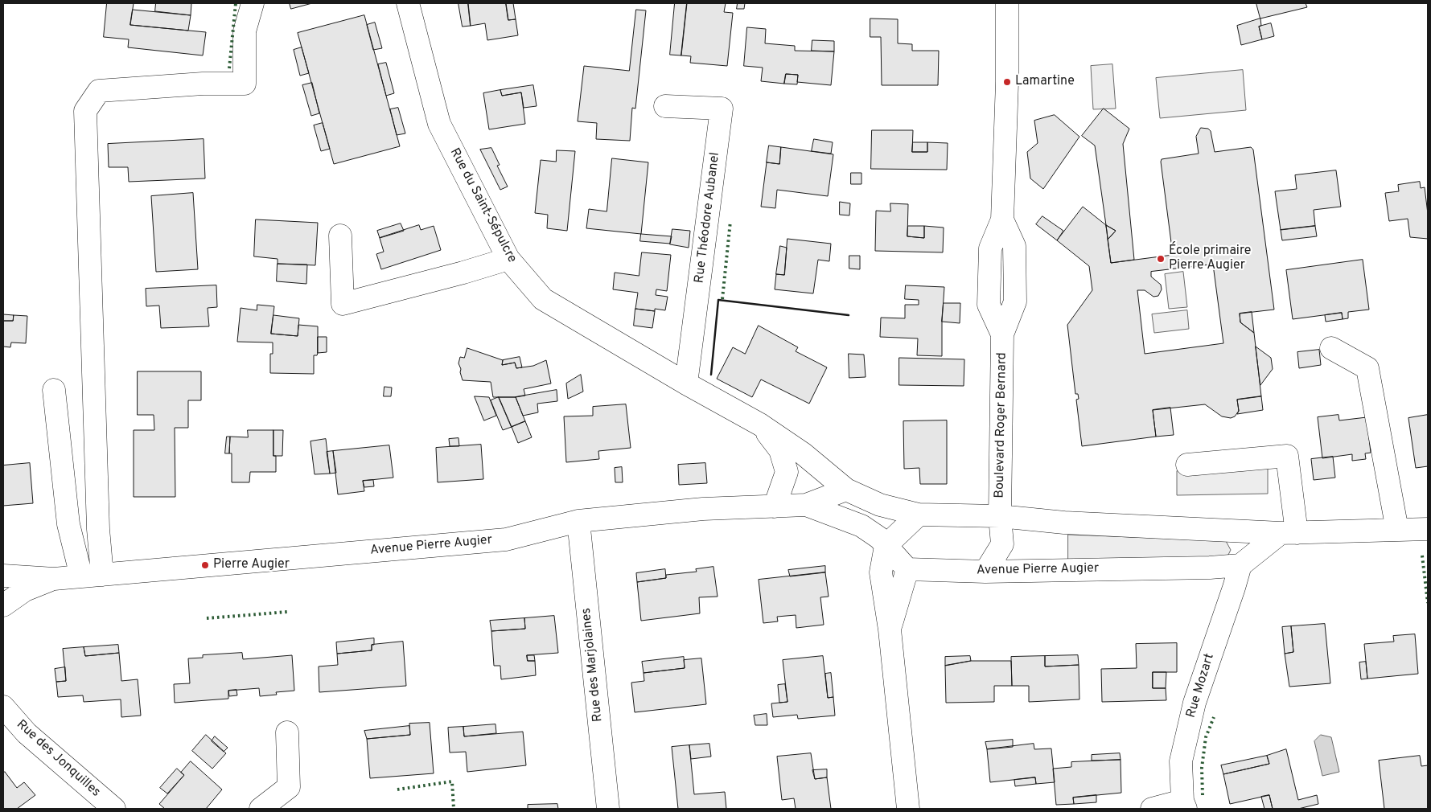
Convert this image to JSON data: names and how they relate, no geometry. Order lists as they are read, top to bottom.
{
  "streets": {
    "street": [
      "Rue du Saint-Sépulcre",
      "Rue Théodore Aubanel",
      "Boulevard Roger Bernard",
      "Avenue Pierre Augier",
      "Rue des Marjolaines",
      "Rue Mozart",
      "Rue des Jonquilles"
    ]
  },
  "crossings": [
    ["Rue du Saint-Sépulcre", "Rue Théodore Aubanel"],
    ["Rue du Saint-Sépulcre", "Avenue Pierre Augier"],
    ["Boulevard Roger Bernard", "Avenue Pierre Augier"],
    ["Avenue Pierre Augier", "Rue des Marjolaines"],
    ["Avenue Pierre Augier", "Rue Mozart"]
  ],
  "places": ["Lamartine", "École primaire Pierre Augier", "Pierre Augier"]
}
